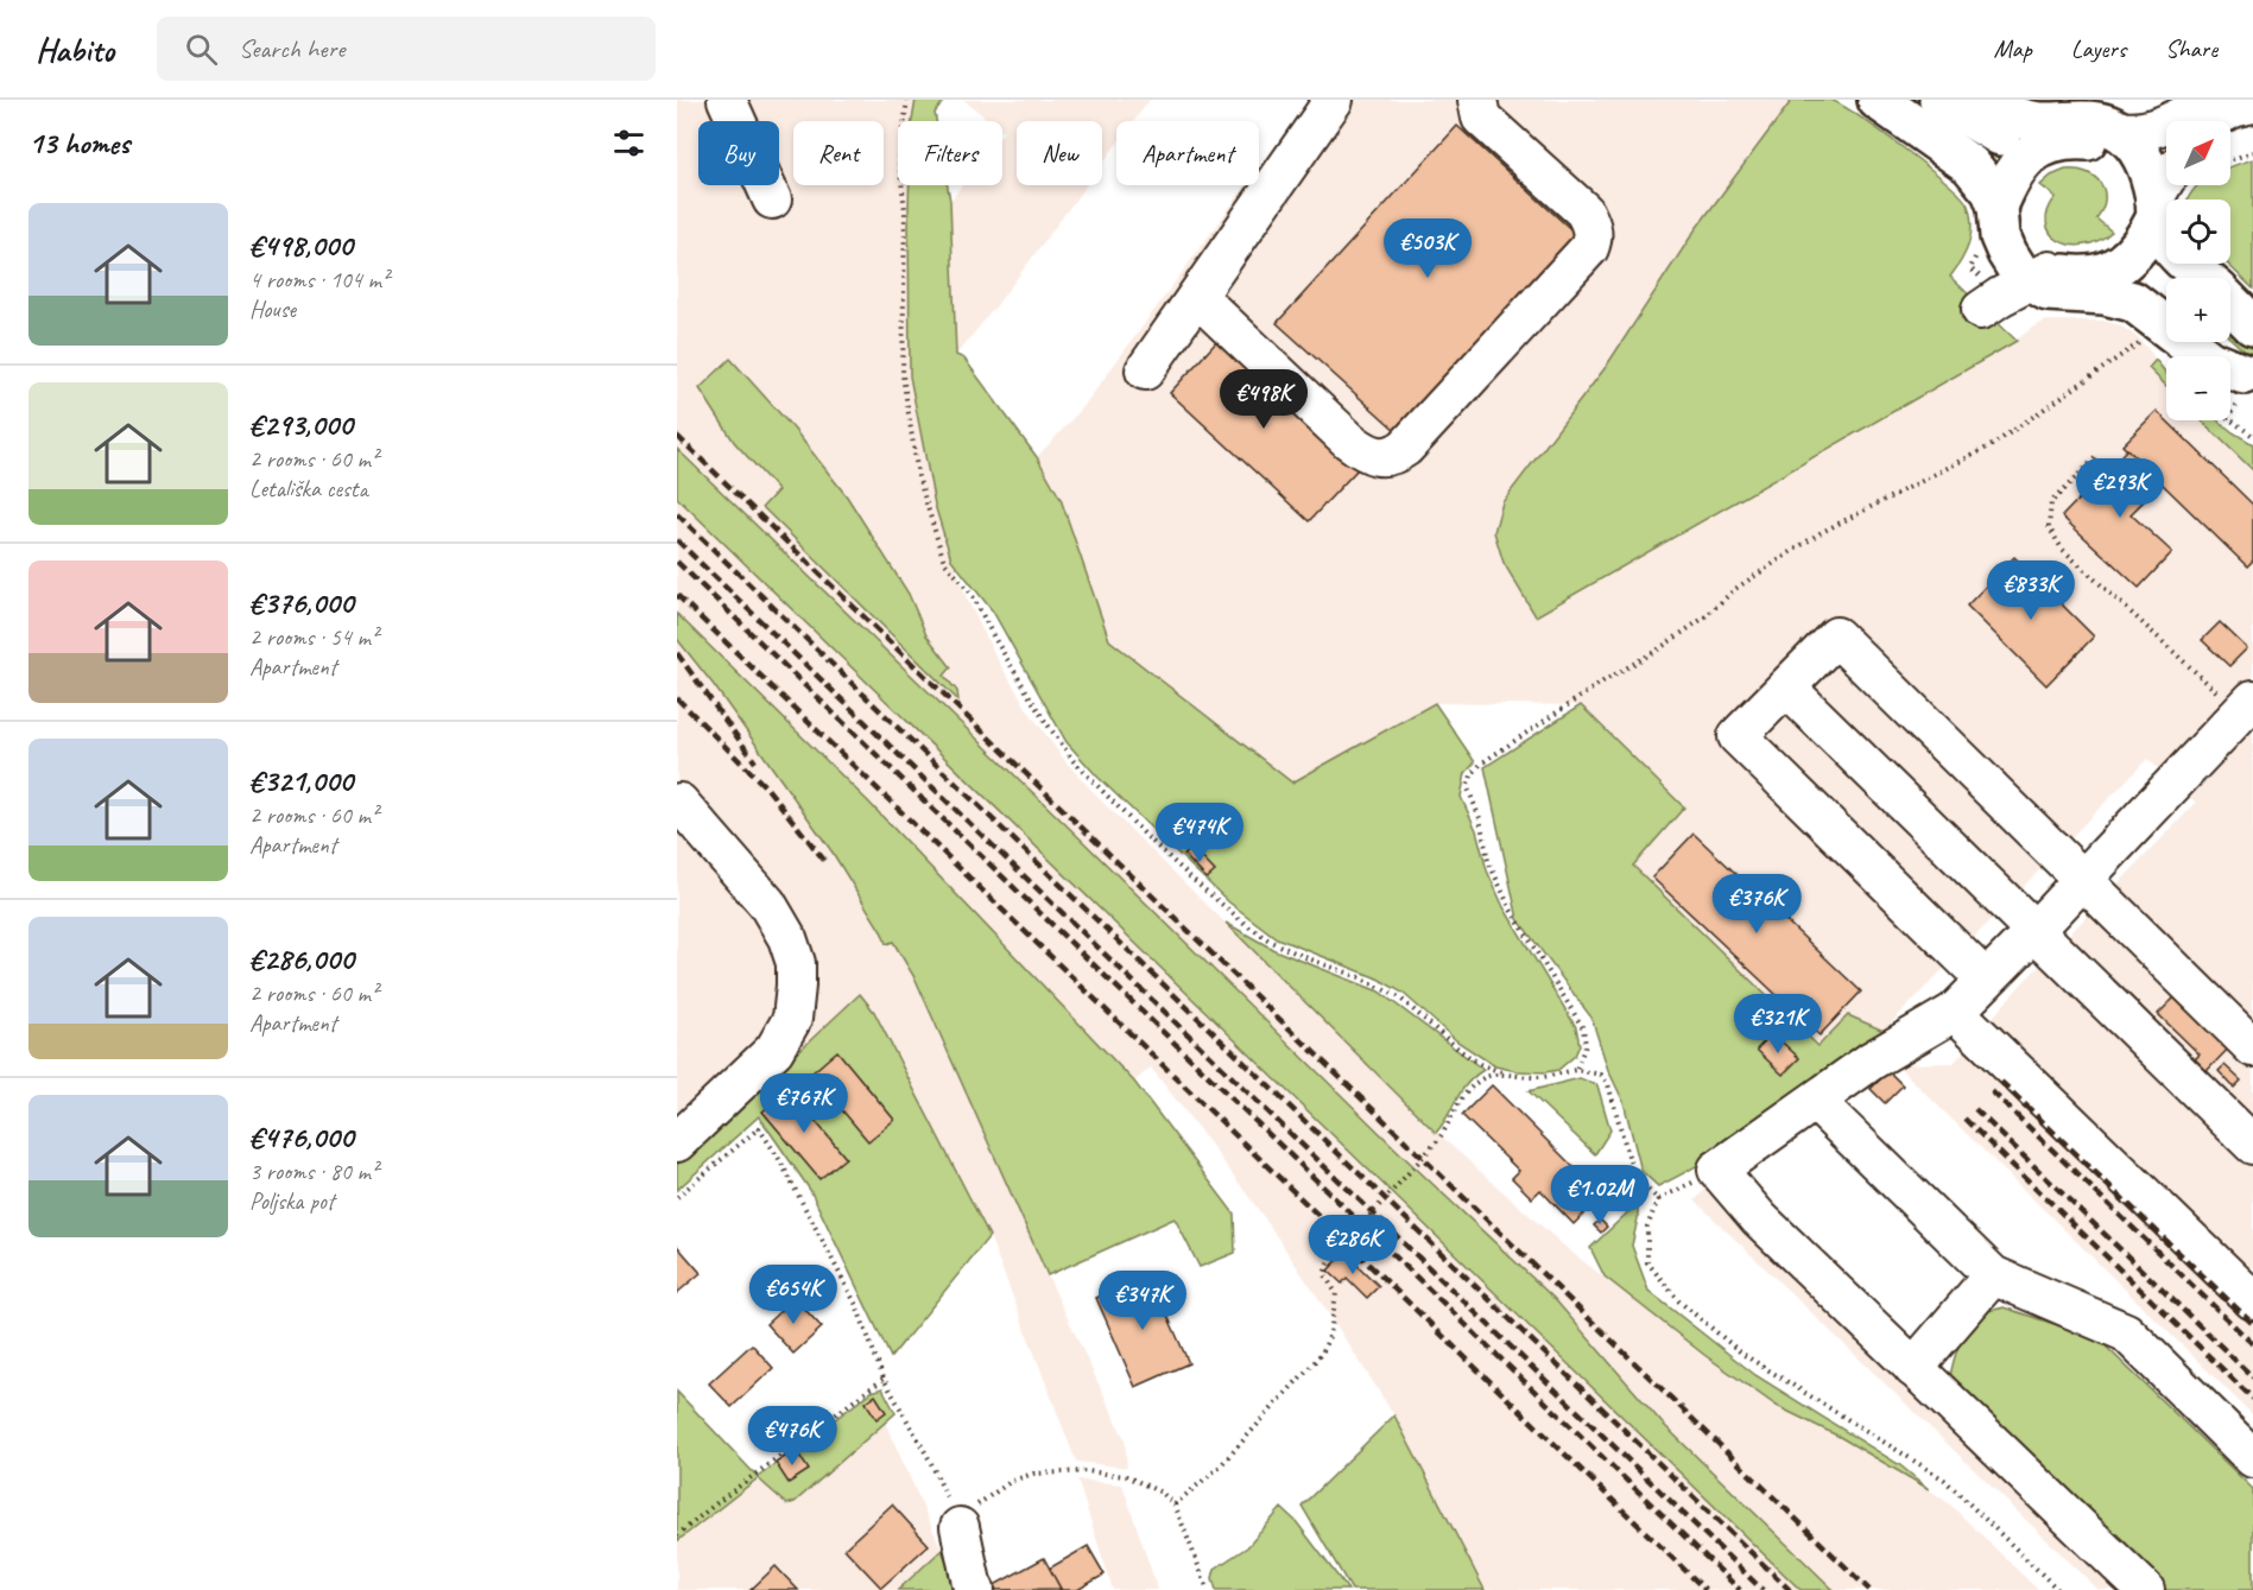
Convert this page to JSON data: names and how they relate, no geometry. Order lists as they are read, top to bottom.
{
  "north": "top right",
  "page": {
    "header": "Habito",
    "search": "Search here",
    "nav": ["Map", "Layers", "Share"],
    "heading": "13 homes",
    "map_buttons": ["+", "−"],
    "chip": [
      "Buy",
      "Rent",
      "Filters",
      "New",
      "Apartment"
    ],
    "list": [
      {
        "name": "€498,000",
        "note": "4 rooms · 104 m² · House"
      },
      {
        "name": "€293,000",
        "note": "2 rooms · 60 m² · Letališka cesta"
      },
      {
        "name": "€376,000",
        "note": "2 rooms · 54 m² · Apartment"
      },
      {
        "name": "€321,000",
        "note": "2 rooms · 60 m² · Apartment"
      },
      {
        "name": "€286,000",
        "note": "2 rooms · 60 m² · Apartment"
      },
      {
        "name": "€476,000",
        "note": "3 rooms · 80 m² · Poljska pot"
      }
    ],
    "price": [
      "€503K",
      "€498K",
      "€293K",
      "€833K",
      "€474K",
      "€376K",
      "€321K",
      "€767K",
      "€1.02M",
      "€286K",
      "€654K",
      "€347K",
      "€476K"
    ]
  }
}
